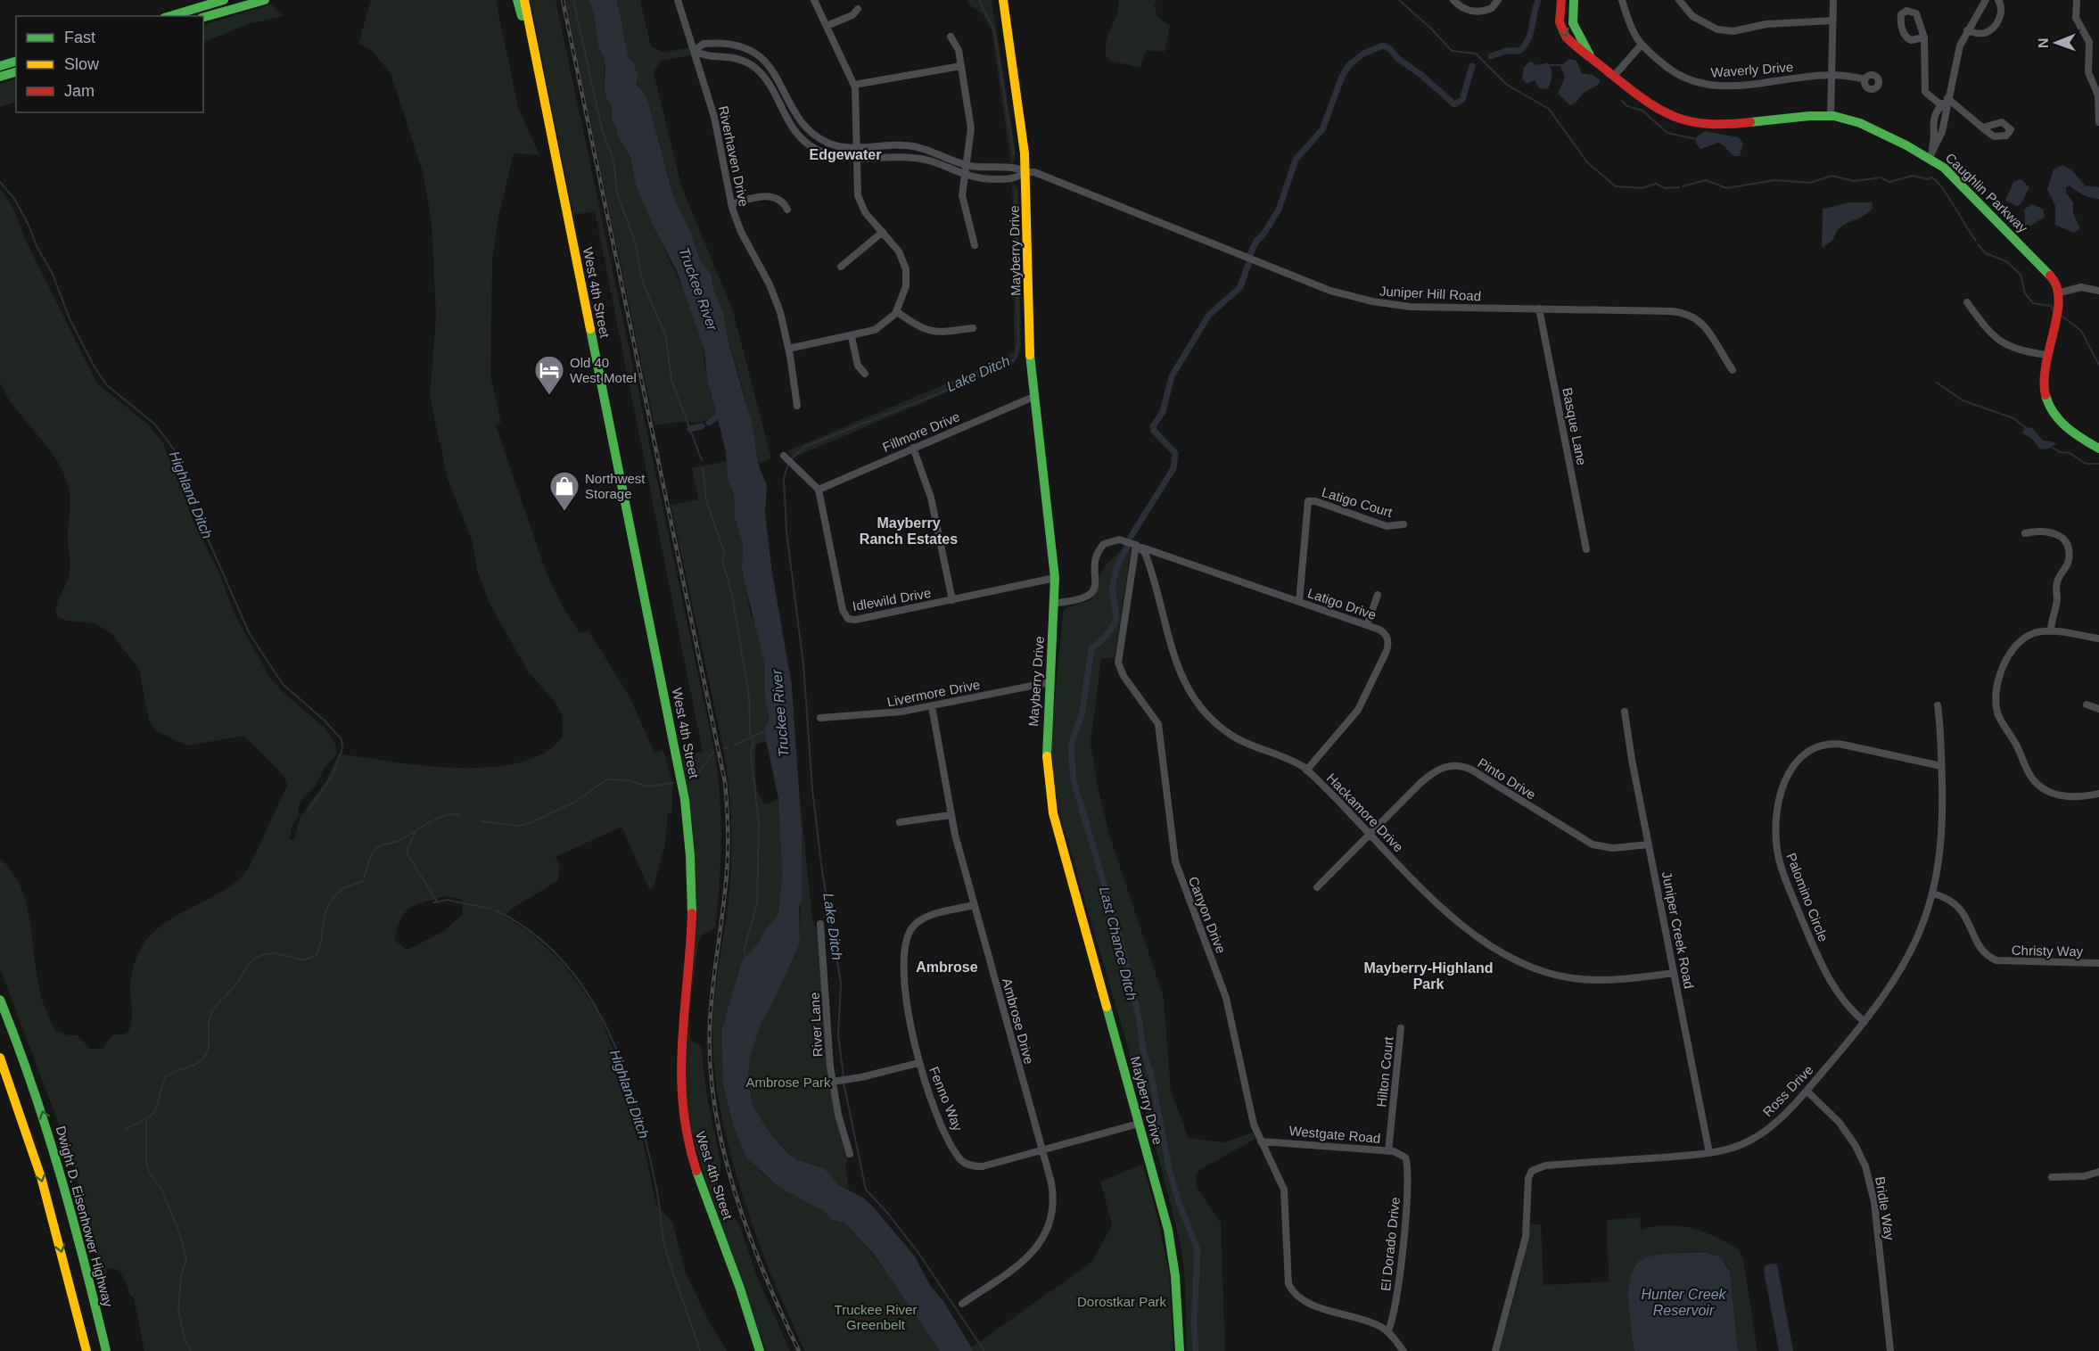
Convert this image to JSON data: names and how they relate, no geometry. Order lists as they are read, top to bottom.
{
  "streets": {
    "main road": [
      "Caughlin Parkway",
      "Mayberry Drive",
      "West 4th Street",
      "Dwight D. Eisenhower Highway"
    ],
    "street": [
      "Waverly Drive",
      "Riverhaven Drive",
      "Juniper Hill Road",
      "Basque Lane",
      "Fillmore Drive",
      "Latigo Court",
      "Idlewild Drive",
      "Latigo Drive",
      "Livermore Drive",
      "Pinto Drive",
      "Hackamore Drive",
      "Palomino Circle",
      "Canyon Drive",
      "Juniper Creek Road",
      "Christy Way",
      "Ambrose Drive",
      "River Lane",
      "Hilton Court",
      "Ross Drive",
      "Fenno Way",
      "Westgate Road",
      "Bridle Way",
      "El Dorado Drive"
    ]
  },
  "crossings": [
    ["Riverhaven Drive", "Juniper Hill Road"],
    ["Mayberry Drive", "Juniper Hill Road"],
    ["Mayberry Drive", "Fillmore Drive"],
    ["Mayberry Drive", "Idlewild Drive"],
    ["Mayberry Drive", "Livermore Drive"],
    ["Mayberry Drive", "Fenno Way"],
    ["Juniper Hill Road", "Basque Lane"],
    ["Fillmore Drive", "Idlewild Drive"],
    ["Latigo Court", "Latigo Drive"],
    ["Latigo Drive", "Hackamore Drive"],
    ["Latigo Drive", "Canyon Drive"],
    ["Livermore Drive", "Ambrose Drive"],
    ["Pinto Drive", "Hackamore Drive"],
    ["Pinto Drive", "Juniper Creek Road"],
    ["Hackamore Drive", "Canyon Drive"],
    ["Hackamore Drive", "Juniper Creek Road"],
    ["Palomino Circle", "Ross Drive"],
    ["Canyon Drive", "Westgate Road"],
    ["Canyon Drive", "El Dorado Drive"],
    ["Juniper Creek Road", "Ross Drive"],
    ["Christy Way", "Ross Drive"],
    ["Ambrose Drive", "Fenno Way"],
    ["Hilton Court", "Westgate Road"],
    ["Ross Drive", "Bridle Way"],
    ["Westgate Road", "El Dorado Drive"]
  ],
  "districts": [
    "Edgewater",
    "Mayberry Ranch Estates",
    "Ambrose",
    "Mayberry-Highland Park"
  ],
  "water": [
    "Truckee River",
    "Lake Ditch",
    "Highland Ditch",
    "Last Chance Ditch",
    "Hunter Creek Reservoir"
  ],
  "parks": ["Ambrose Park", "Dorostkar Park", "Truckee River Greenbelt"],
  "places": {
    "hotel": ["Old 40 West Motel"],
    "shop": ["Northwest Storage"]
  },
  "legend": ["Fast", "Slow", "Jam"],
  "north": "left"
}
